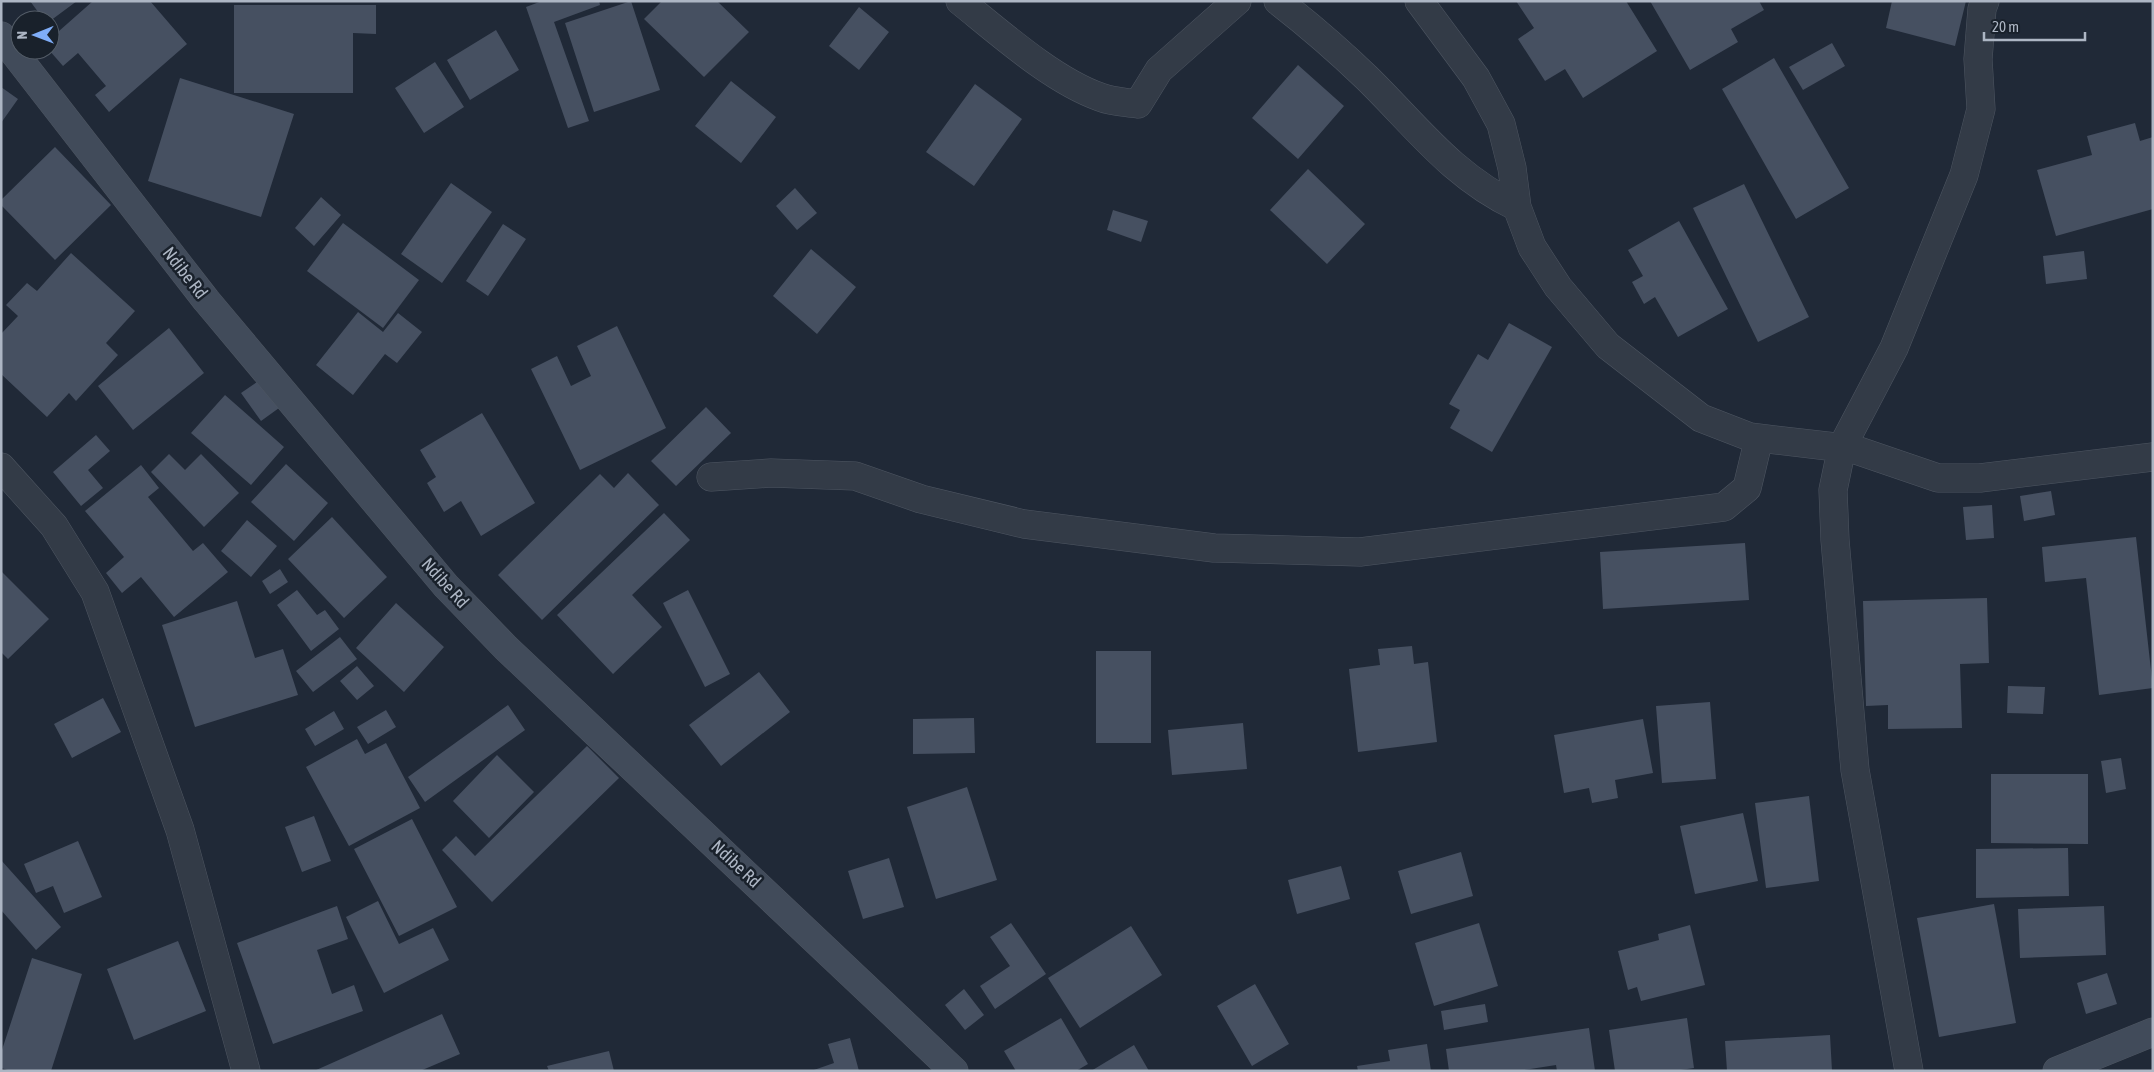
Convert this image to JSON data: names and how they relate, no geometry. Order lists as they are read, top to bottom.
{
  "streets": {
    "street": ["Ndibe Rd"]
  },
  "scale_bar": "20 m",
  "north": "left"
}
